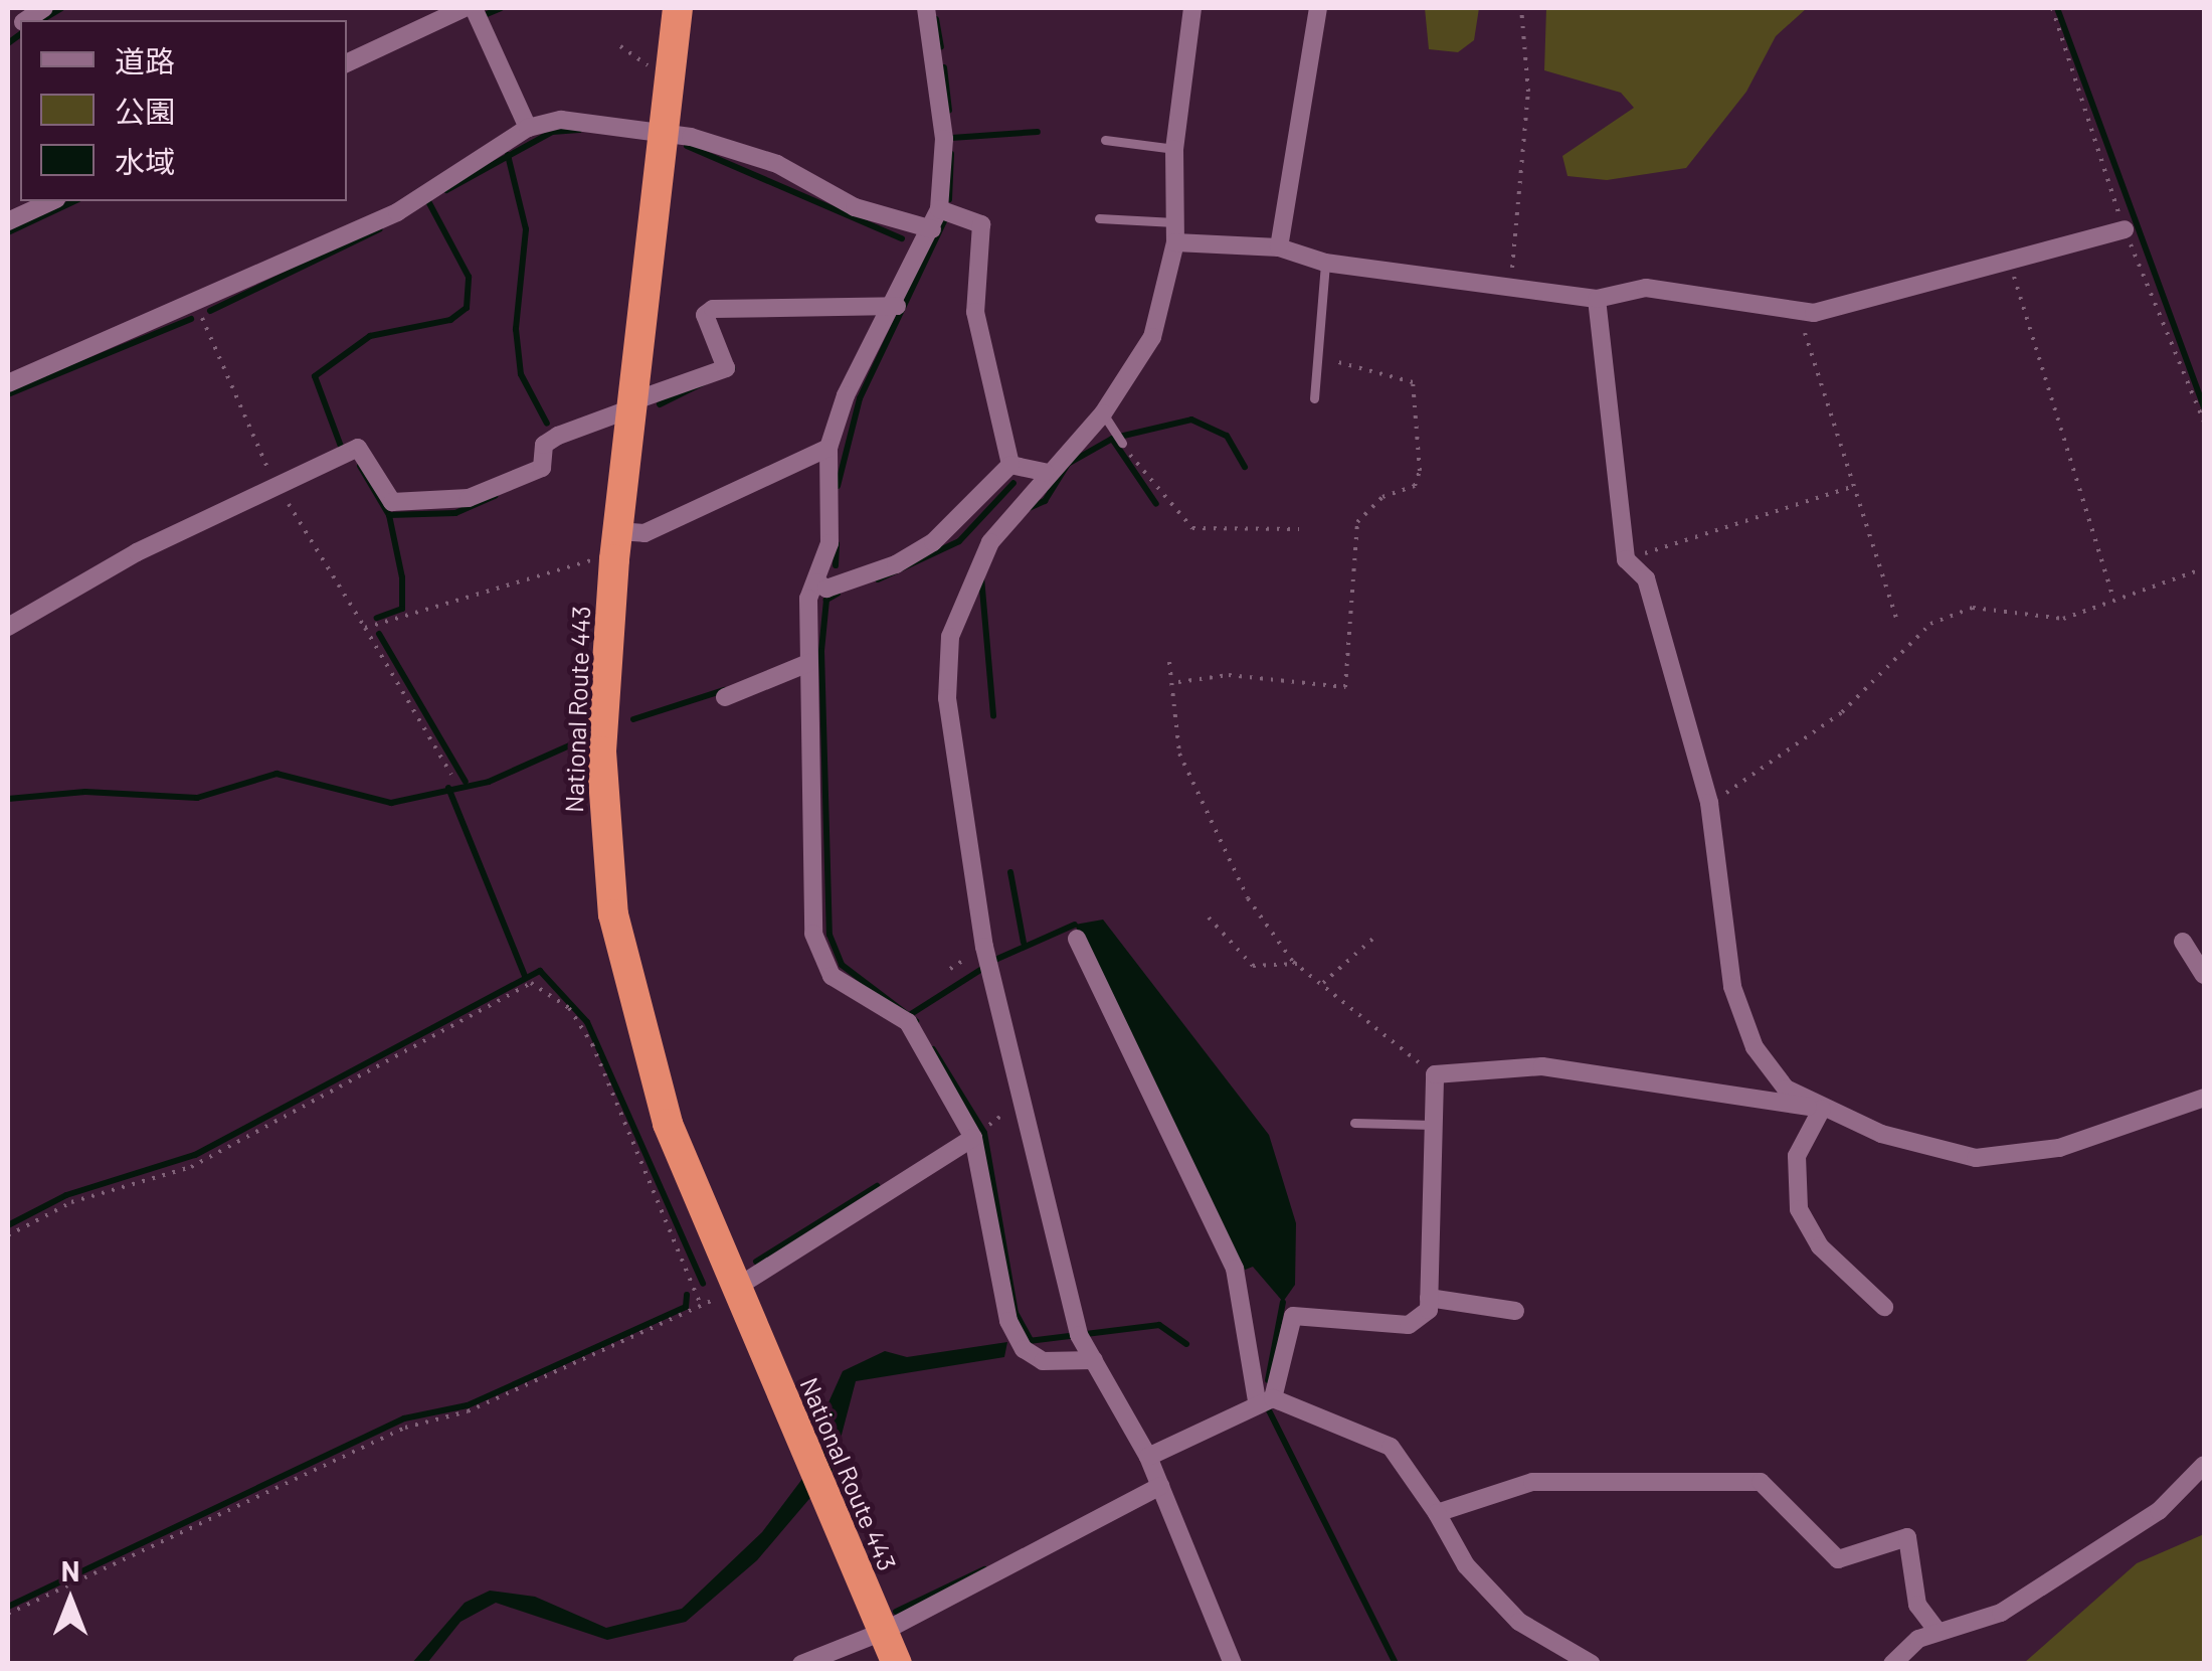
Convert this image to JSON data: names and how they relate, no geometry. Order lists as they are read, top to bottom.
{
  "streets": {
    "highway": ["National Route 443"]
  },
  "legend": ["道路", "公園", "水域"],
  "north": "top"
}
